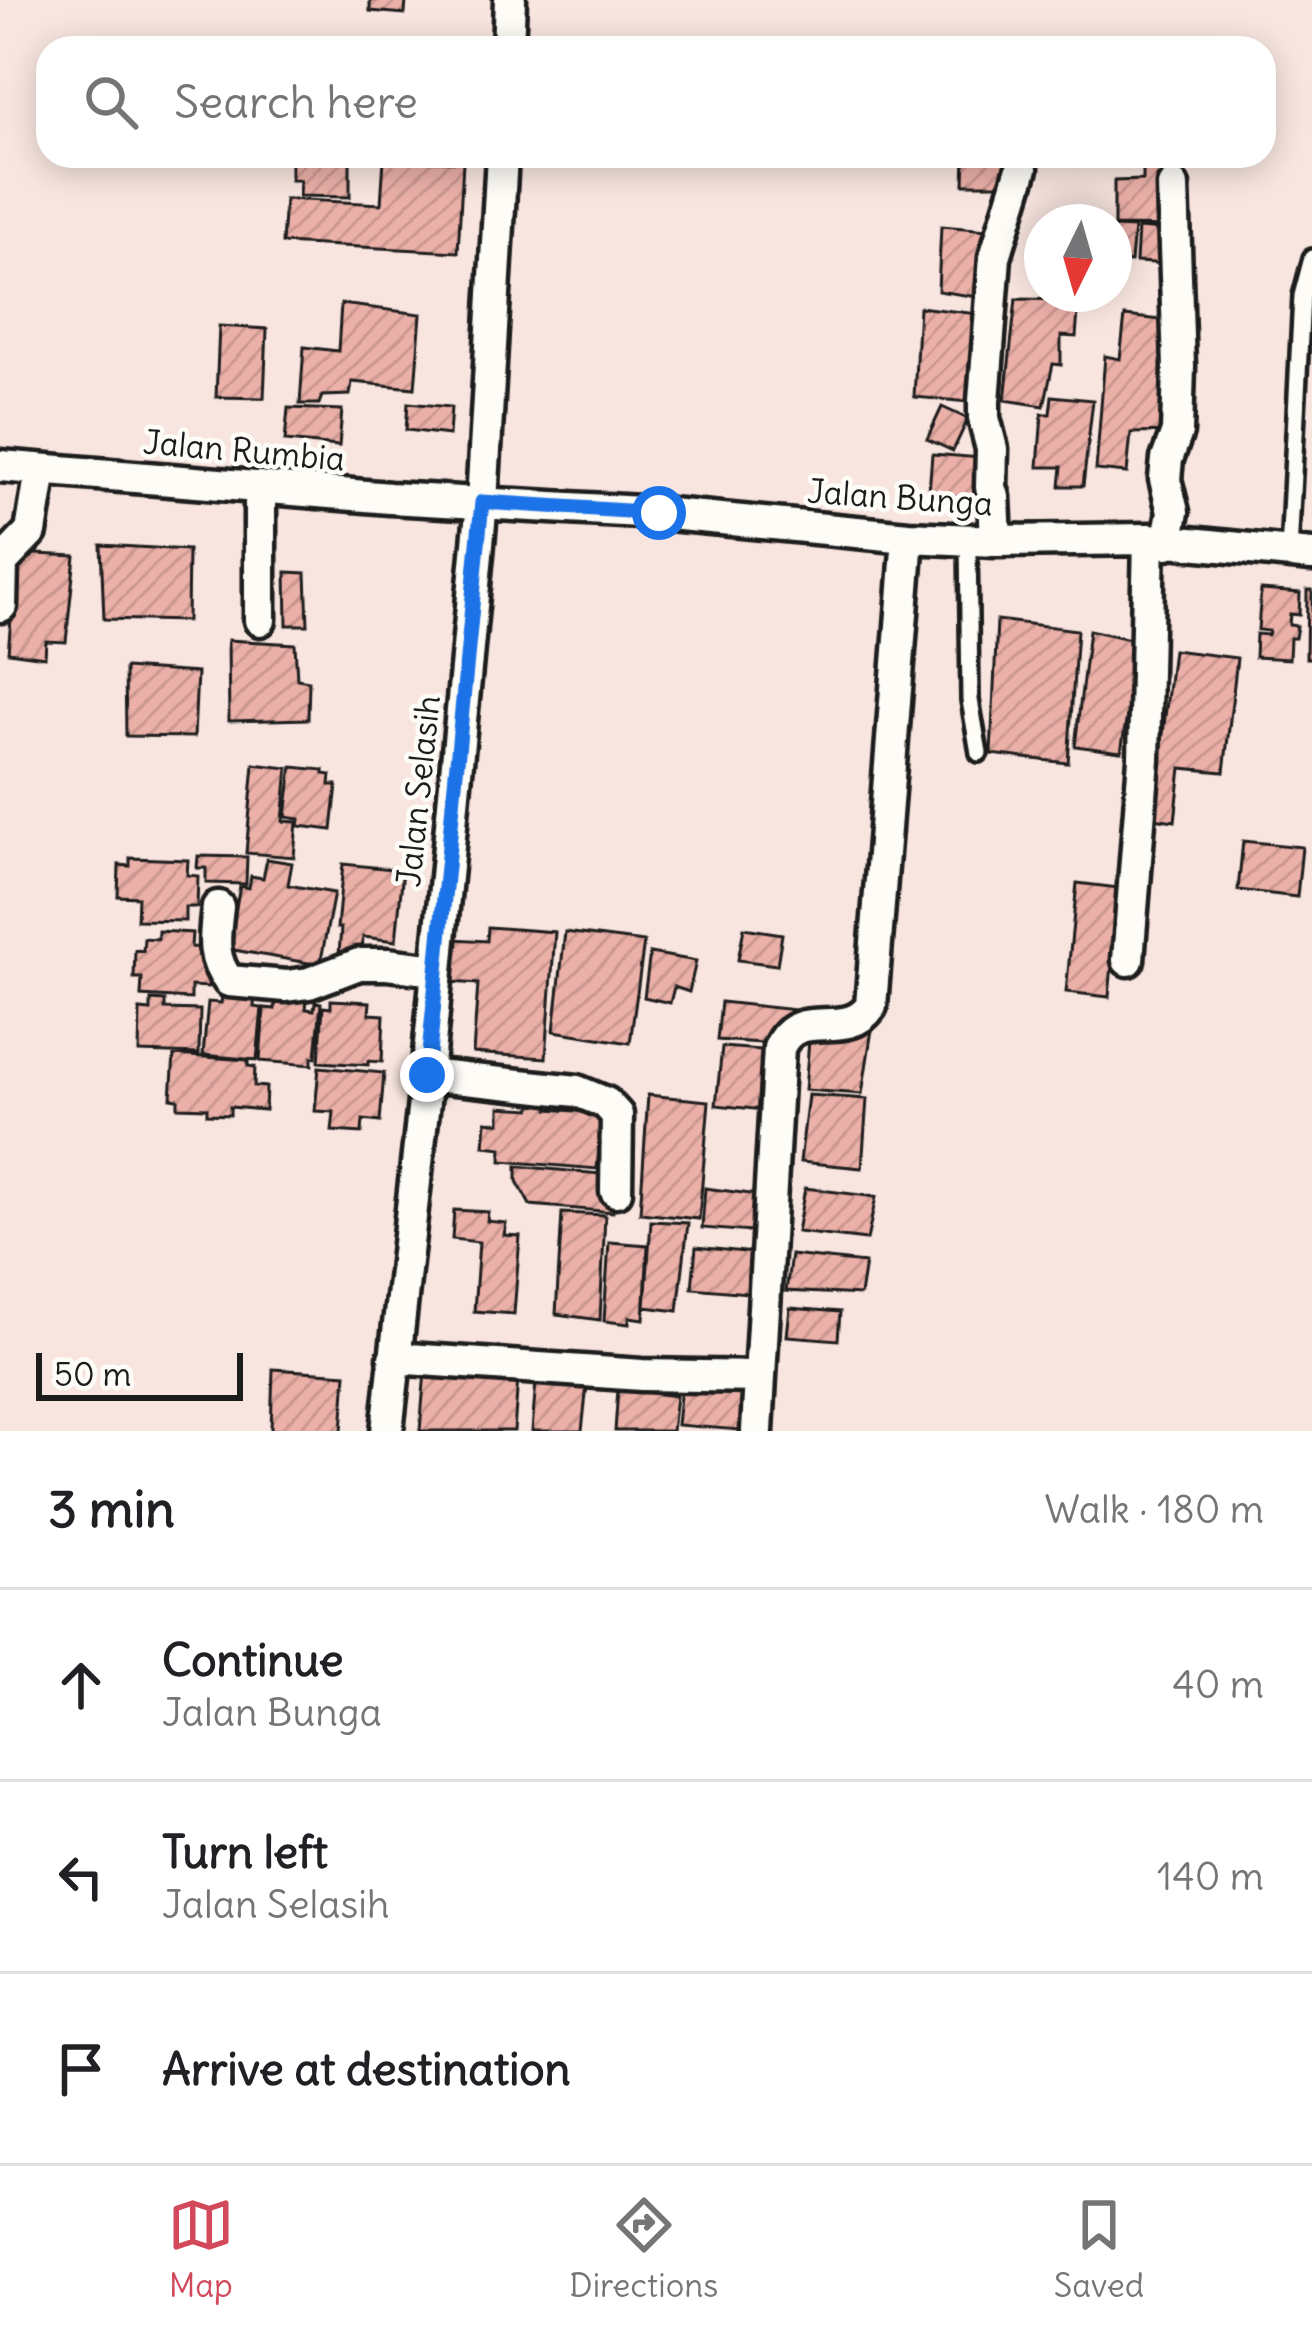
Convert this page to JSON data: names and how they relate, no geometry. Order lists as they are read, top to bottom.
{
  "streets": {
    "street": ["Jalan Rumbia", "Jalan Bunga", "Jalan Selasih"]
  },
  "crossings": [
    ["Jalan Rumbia", "Jalan Bunga"],
    ["Jalan Rumbia", "Jalan Selasih"],
    ["Jalan Bunga", "Jalan Selasih"]
  ],
  "scale_bar": "50 m",
  "north": "bottom",
  "page": {
    "search": "Search here",
    "scale": "50 m",
    "heading": ["3 min", "Walk · 180 m"],
    "list": [
      ["Continue", "Jalan Bunga", "40 m"],
      ["Turn left", "Jalan Selasih", "140 m"],
      "Arrive at destination"
    ],
    "nav": ["Map", "Directions", "Saved"]
  }
}
